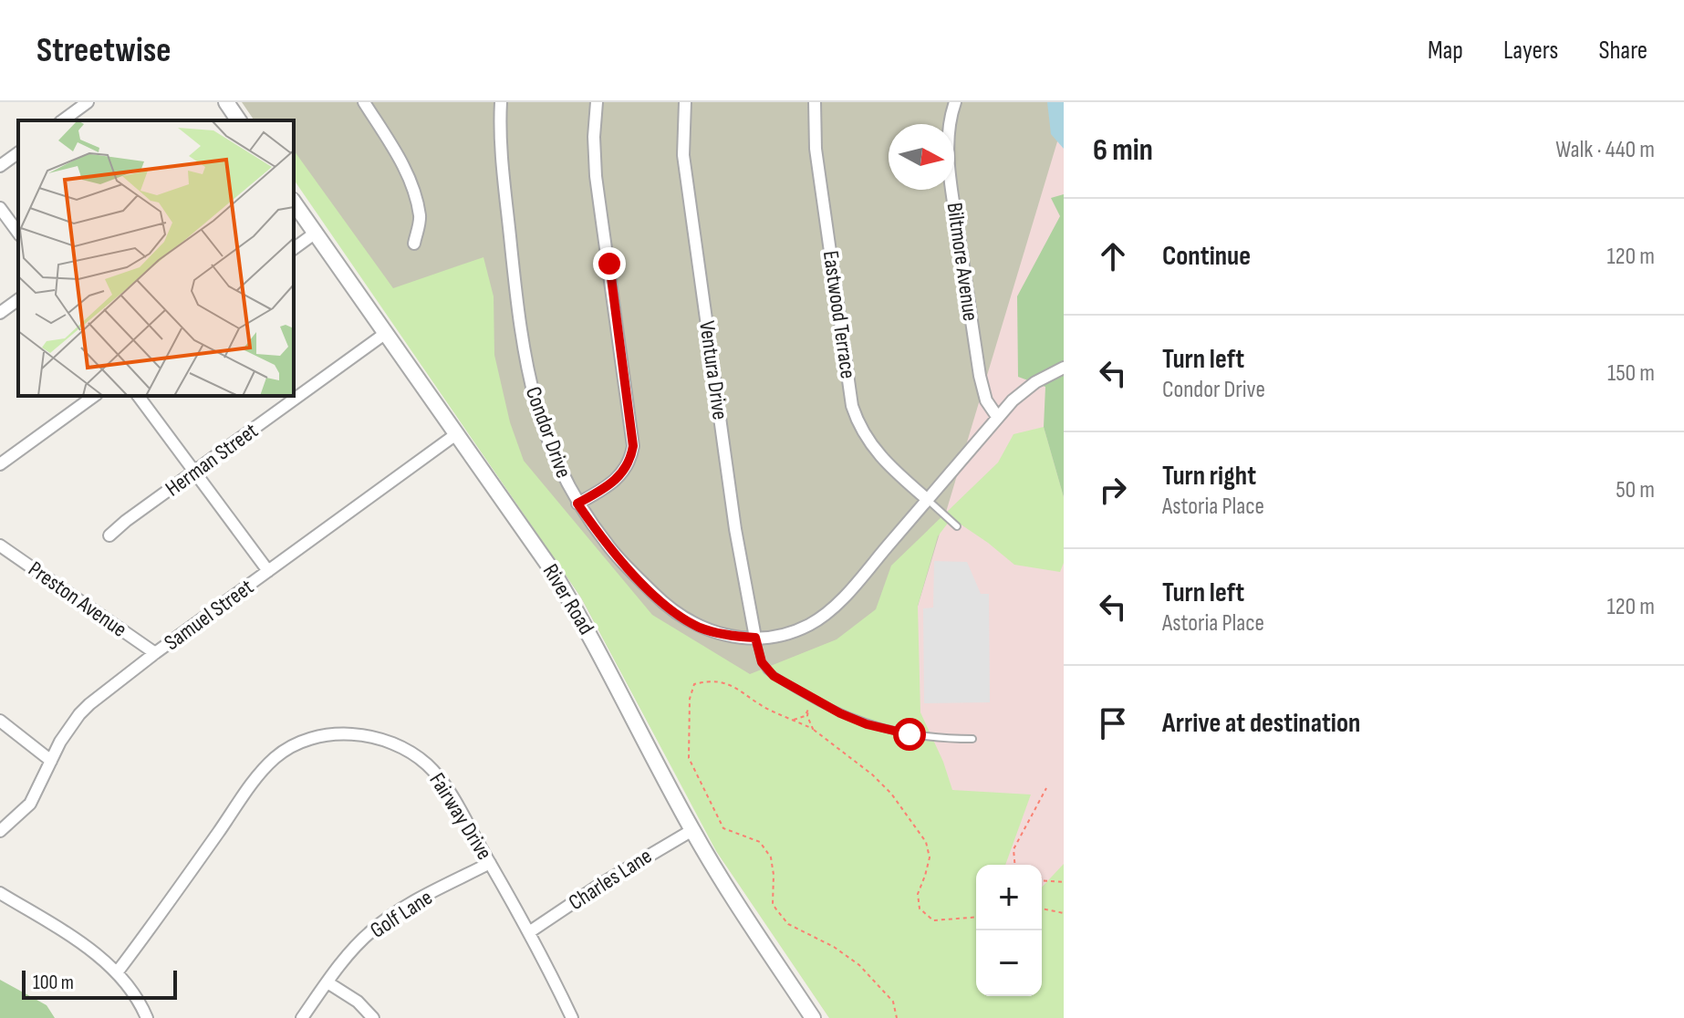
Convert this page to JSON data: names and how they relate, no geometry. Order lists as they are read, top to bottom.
{
  "streets": {
    "street": [
      "Biltmore Avenue",
      "Eastwood Terrace",
      "Ventura Drive",
      "Condor Drive",
      "Herman Street",
      "Preston Avenue",
      "River Road",
      "Samuel Street",
      "Fairway Drive",
      "Charles Lane",
      "Golf Lane"
    ]
  },
  "crossings": [
    ["Biltmore Avenue", "Condor Drive"],
    ["Eastwood Terrace", "Condor Drive"],
    ["Ventura Drive", "Condor Drive"],
    ["Herman Street", "River Road"],
    ["Preston Avenue", "Samuel Street"],
    ["River Road", "Samuel Street"],
    ["River Road", "Charles Lane"],
    ["Fairway Drive", "Charles Lane"],
    ["Fairway Drive", "Golf Lane"]
  ],
  "scale_bar": "100 m",
  "north": "right",
  "page": {
    "header": "Streetwise",
    "nav": ["Map", "Layers", "Share"],
    "heading": ["6 min", "Walk · 440 m"],
    "list": [
      ["Continue", "120 m"],
      ["Turn left", "Condor Drive", "150 m"],
      ["Turn right", "Astoria Place", "50 m"],
      ["Turn left", "Astoria Place", "120 m"],
      "Arrive at destination"
    ],
    "map_buttons": ["+", "−"],
    "scale": "100 m"
  }
}
